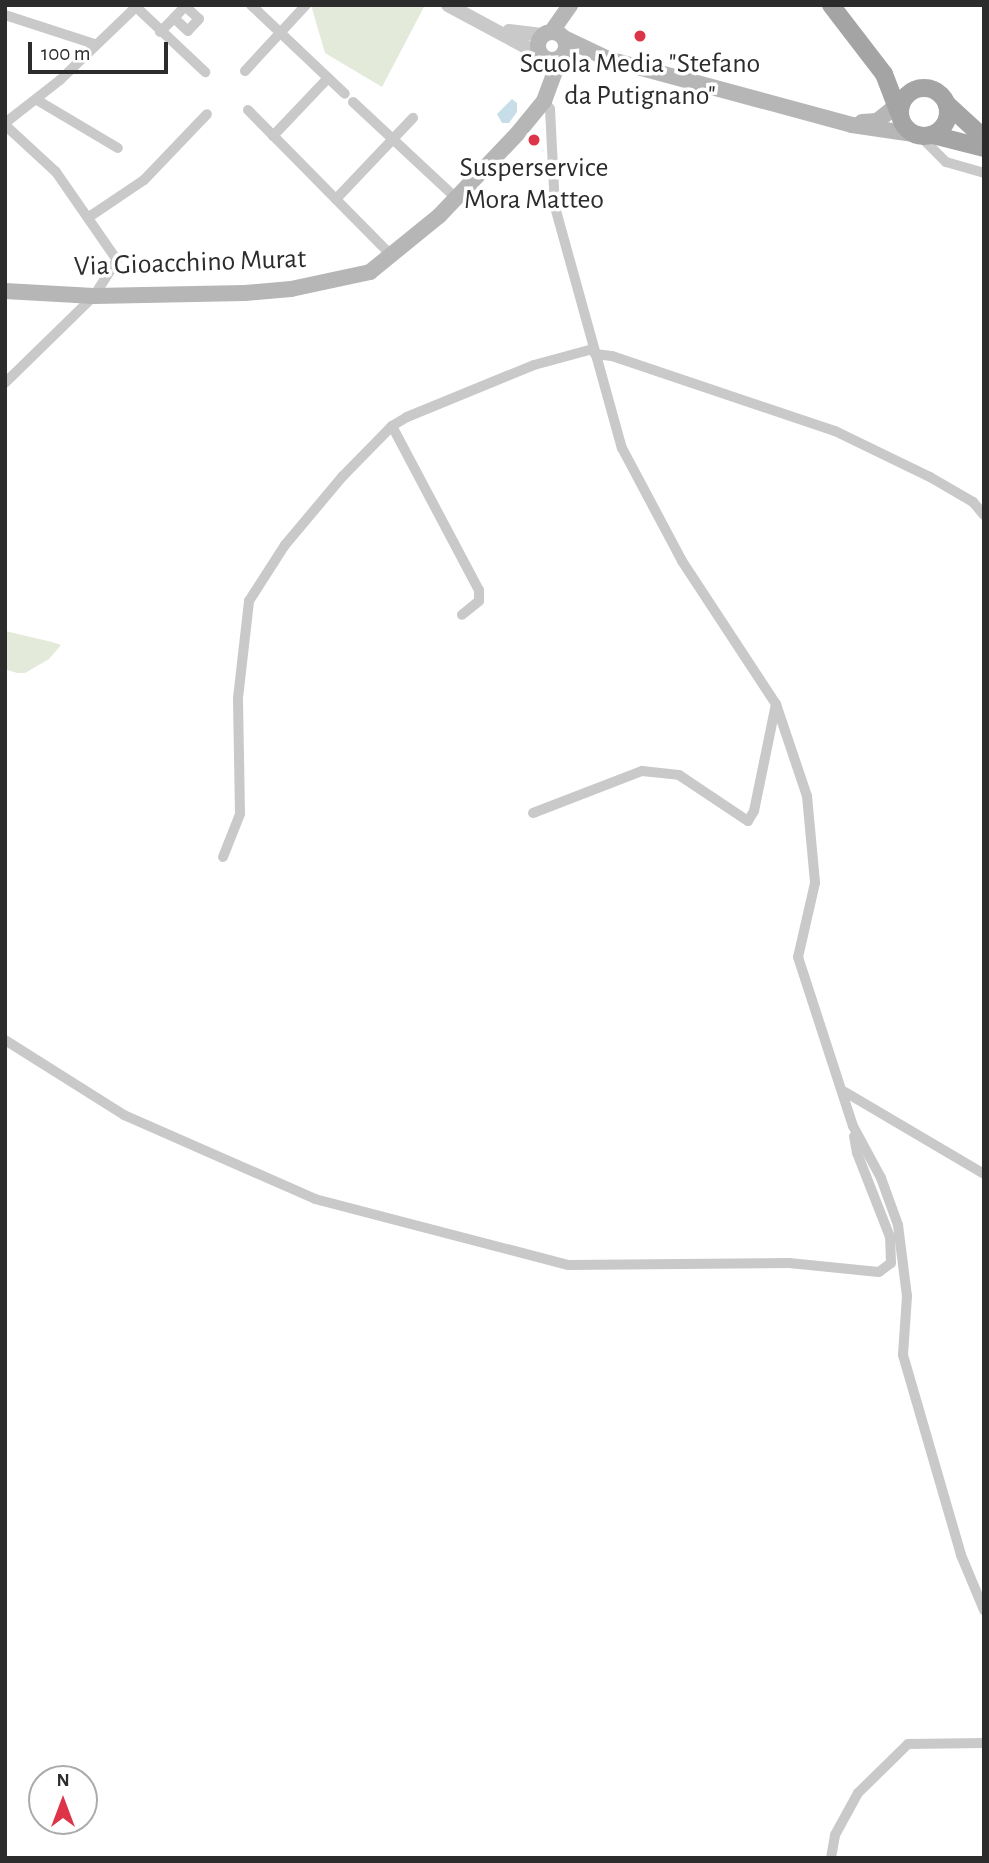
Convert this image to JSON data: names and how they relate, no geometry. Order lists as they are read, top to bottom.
{
  "streets": {
    "main road": ["Via Gioacchino Murat"]
  },
  "places": ["Scuola Media \"Stefano da Putignano\"", "Susperservice Mora Matteo"],
  "scale_bar": "100 m",
  "north": "top"
}
